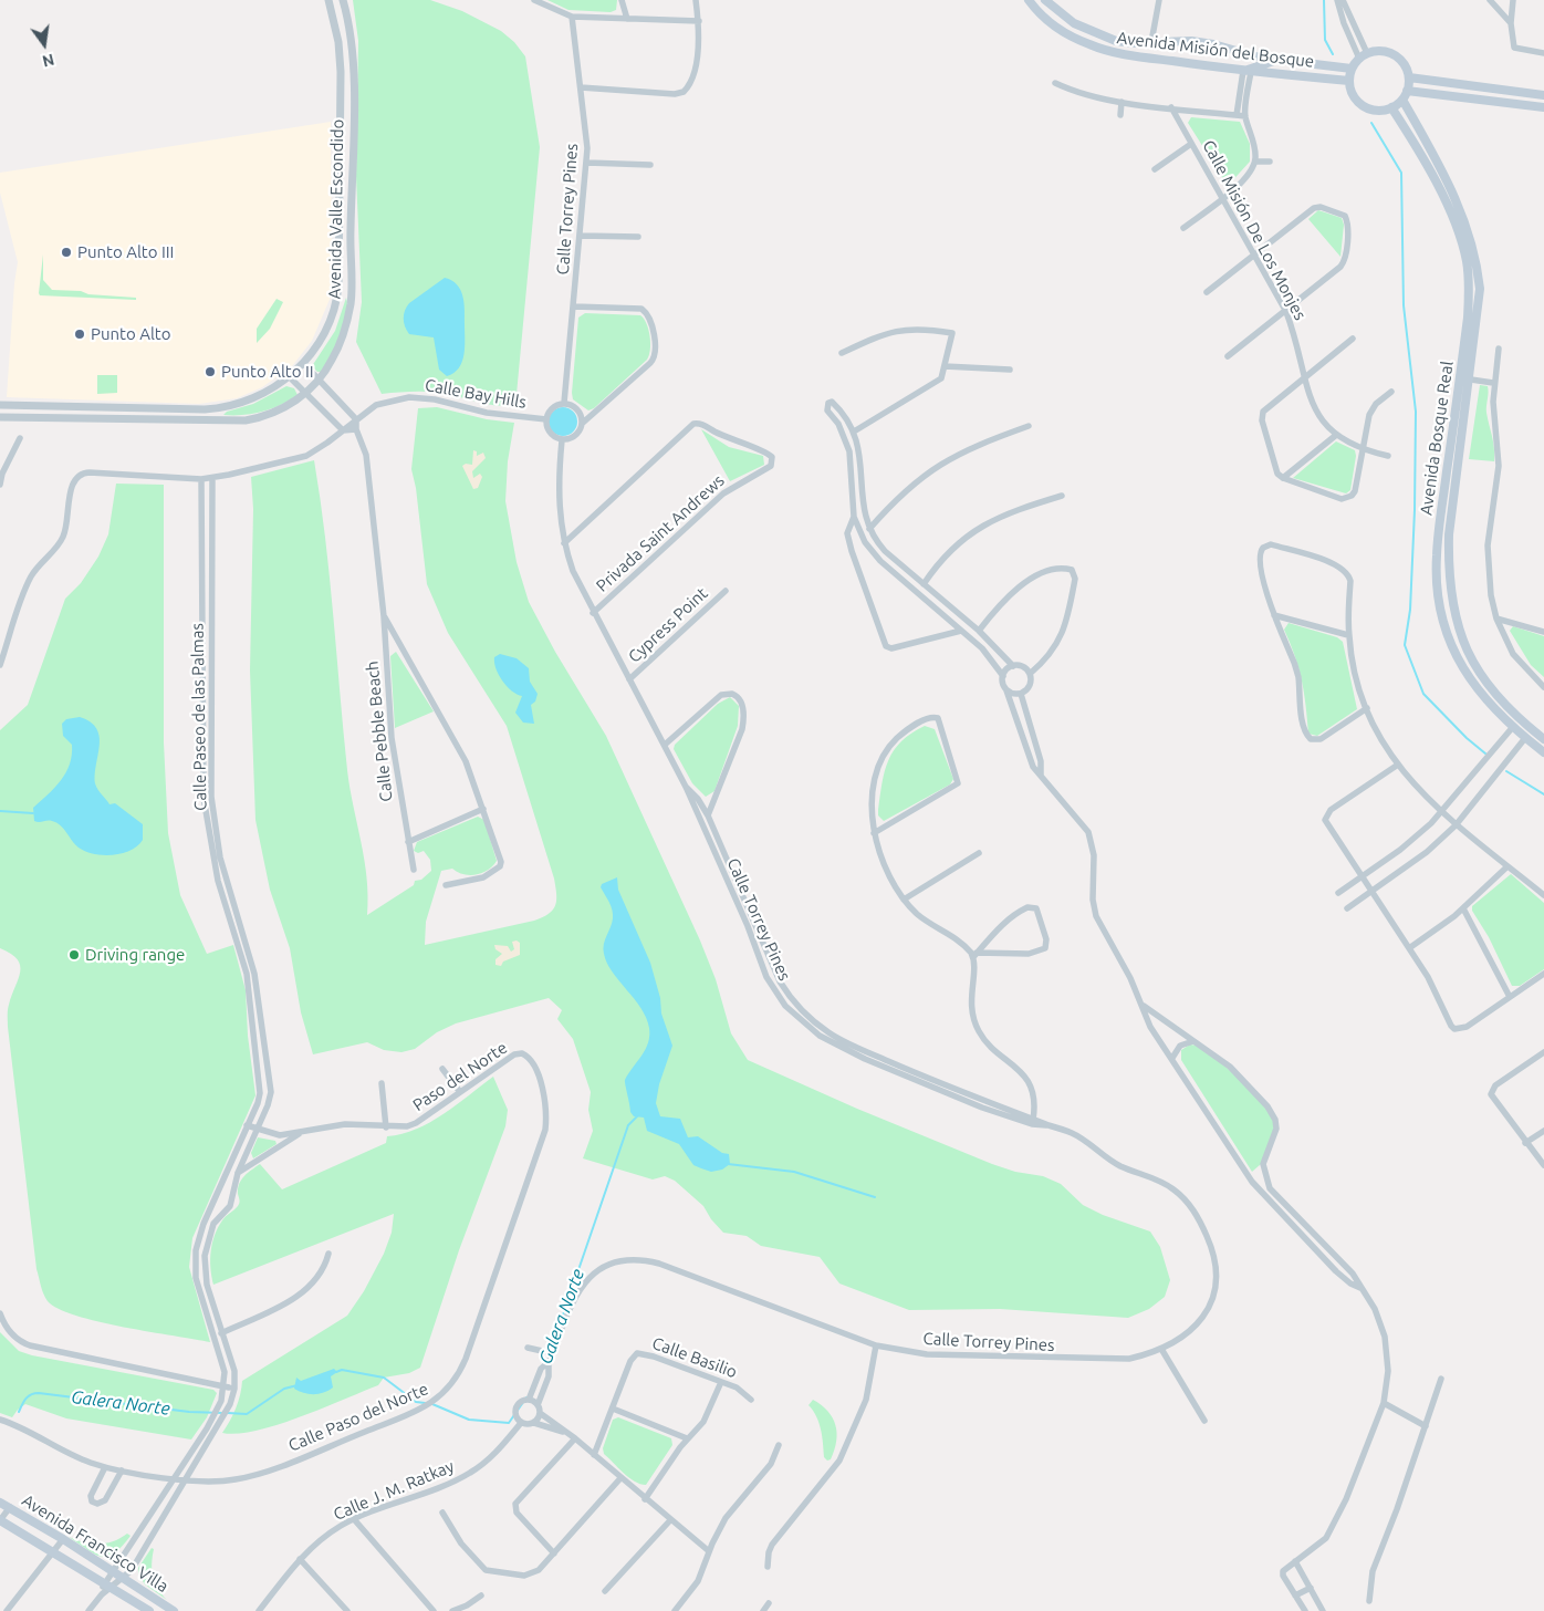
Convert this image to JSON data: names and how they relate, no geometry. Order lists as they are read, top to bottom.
{
  "streets": {
    "main road": ["Avenida Misión del Bosque", "Avenida Bosque Real", "Avenida Francisco Villa"],
    "street": [
      "Avenida Valle Escondido",
      "Calle Torrey Pines",
      "Calle Misión De Los Monjes",
      "Calle Bay Hills",
      "Privada Saint Andrews",
      "Cypress Point",
      "Calle Paseo de las Palmas",
      "Calle Pebble Beach",
      "Paso del Norte",
      "Calle Basilio",
      "Calle Paso del Norte",
      "Calle J. M. Ratkay"
    ]
  },
  "crossings": [
    ["Avenida Misión del Bosque", "Avenida Bosque Real"],
    ["Calle Torrey Pines", "Calle Bay Hills"],
    ["Calle Torrey Pines", "Privada Saint Andrews"],
    ["Calle Torrey Pines", "Cypress Point"],
    ["Calle Torrey Pines", "Calle J. M. Ratkay"],
    ["Calle Bay Hills", "Calle Paseo de las Palmas"],
    ["Calle Bay Hills", "Calle Pebble Beach"],
    ["Calle Paseo de las Palmas", "Paso del Norte"],
    ["Calle Paseo de las Palmas", "Calle Paso del Norte"],
    ["Calle Paseo de las Palmas", "Avenida Francisco Villa"],
    ["Paso del Norte", "Calle Paso del Norte"]
  ],
  "water": ["Galera Norte"],
  "places": [
    "Punto Alto III",
    "Punto Alto",
    "Punto Alto II",
    "Driving range"
  ],
  "north": "bottom"
}
